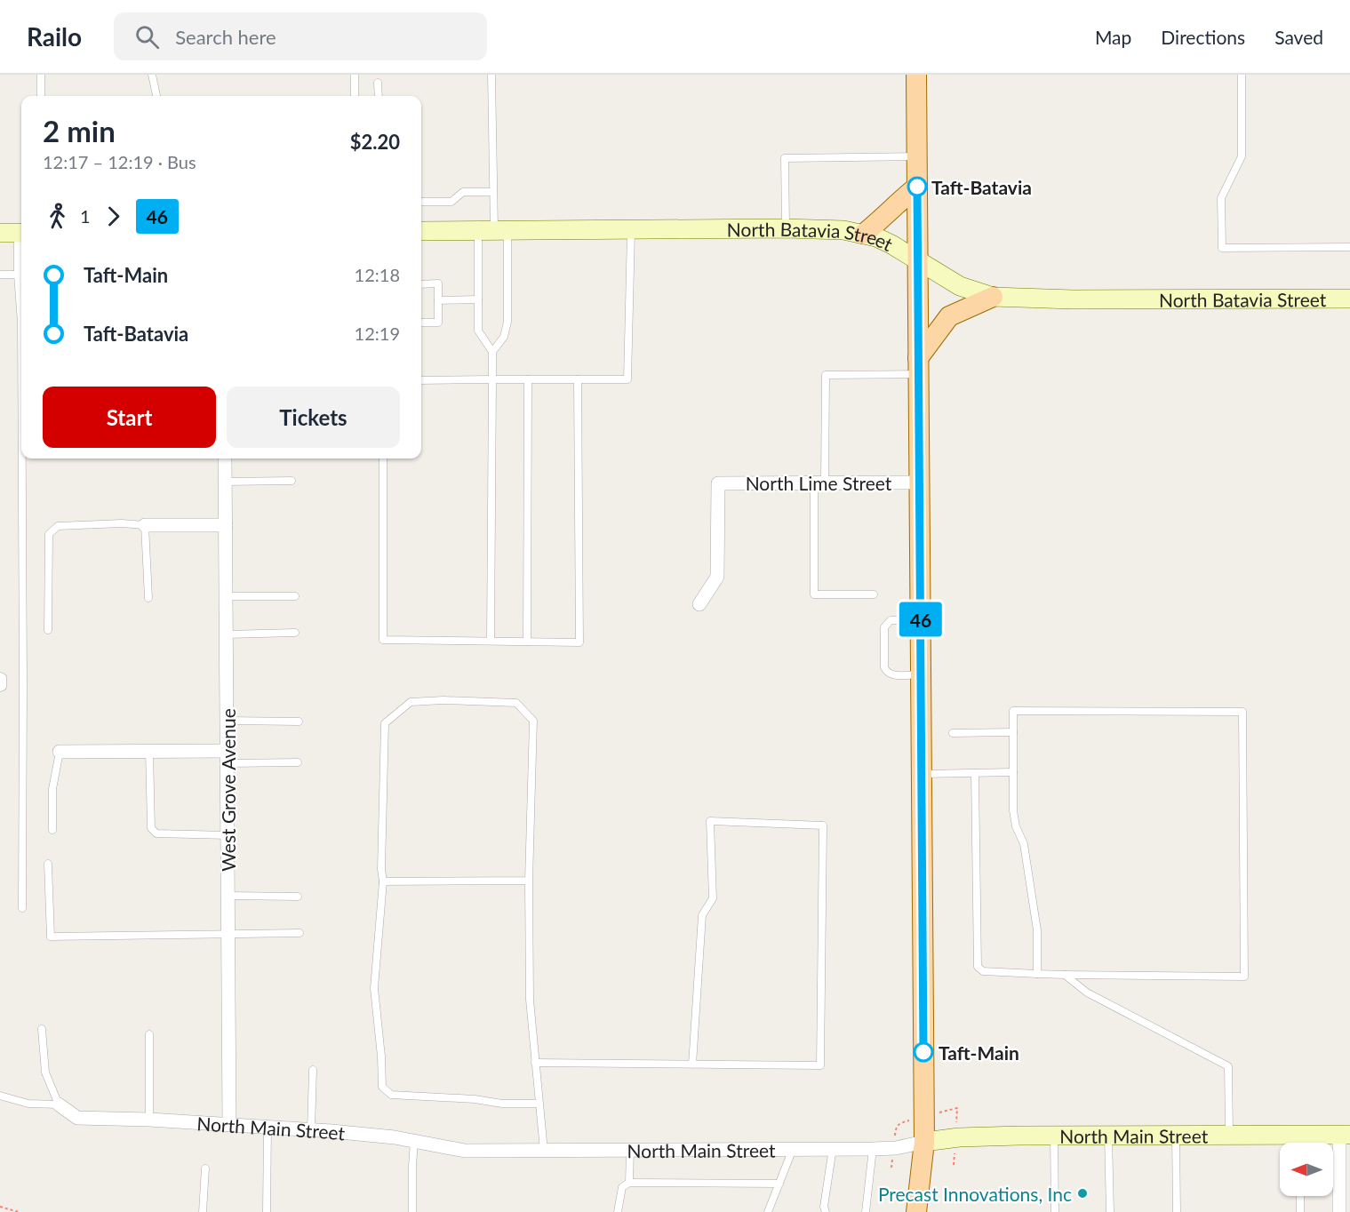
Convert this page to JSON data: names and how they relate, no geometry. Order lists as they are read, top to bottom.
{
  "streets": {
    "main road": ["North Batavia Street", "North Main Street"],
    "street": ["North Lime Street", "West Grove Avenue"]
  },
  "crossings": [
    ["West Grove Avenue", "North Main Street"]
  ],
  "places": ["Taft-Batavia", "Taft-Main", "Precast Innovations, Inc"],
  "lines": ["bus line 46"],
  "north": "left",
  "page": {
    "header": "Railo",
    "search": "Search here",
    "nav": ["Map", "Directions", "Saved"],
    "on_map": "46",
    "heading": ["2 min", "12:17 – 12:19 · Bus", "$2.20"],
    "legs": ["1", "46"],
    "list": [
      {
        "name": "Taft-Main",
        "value": "12:18"
      },
      {
        "name": "Taft-Batavia",
        "value": "12:19"
      }
    ],
    "buttons": ["Start", "Tickets"]
  }
}
